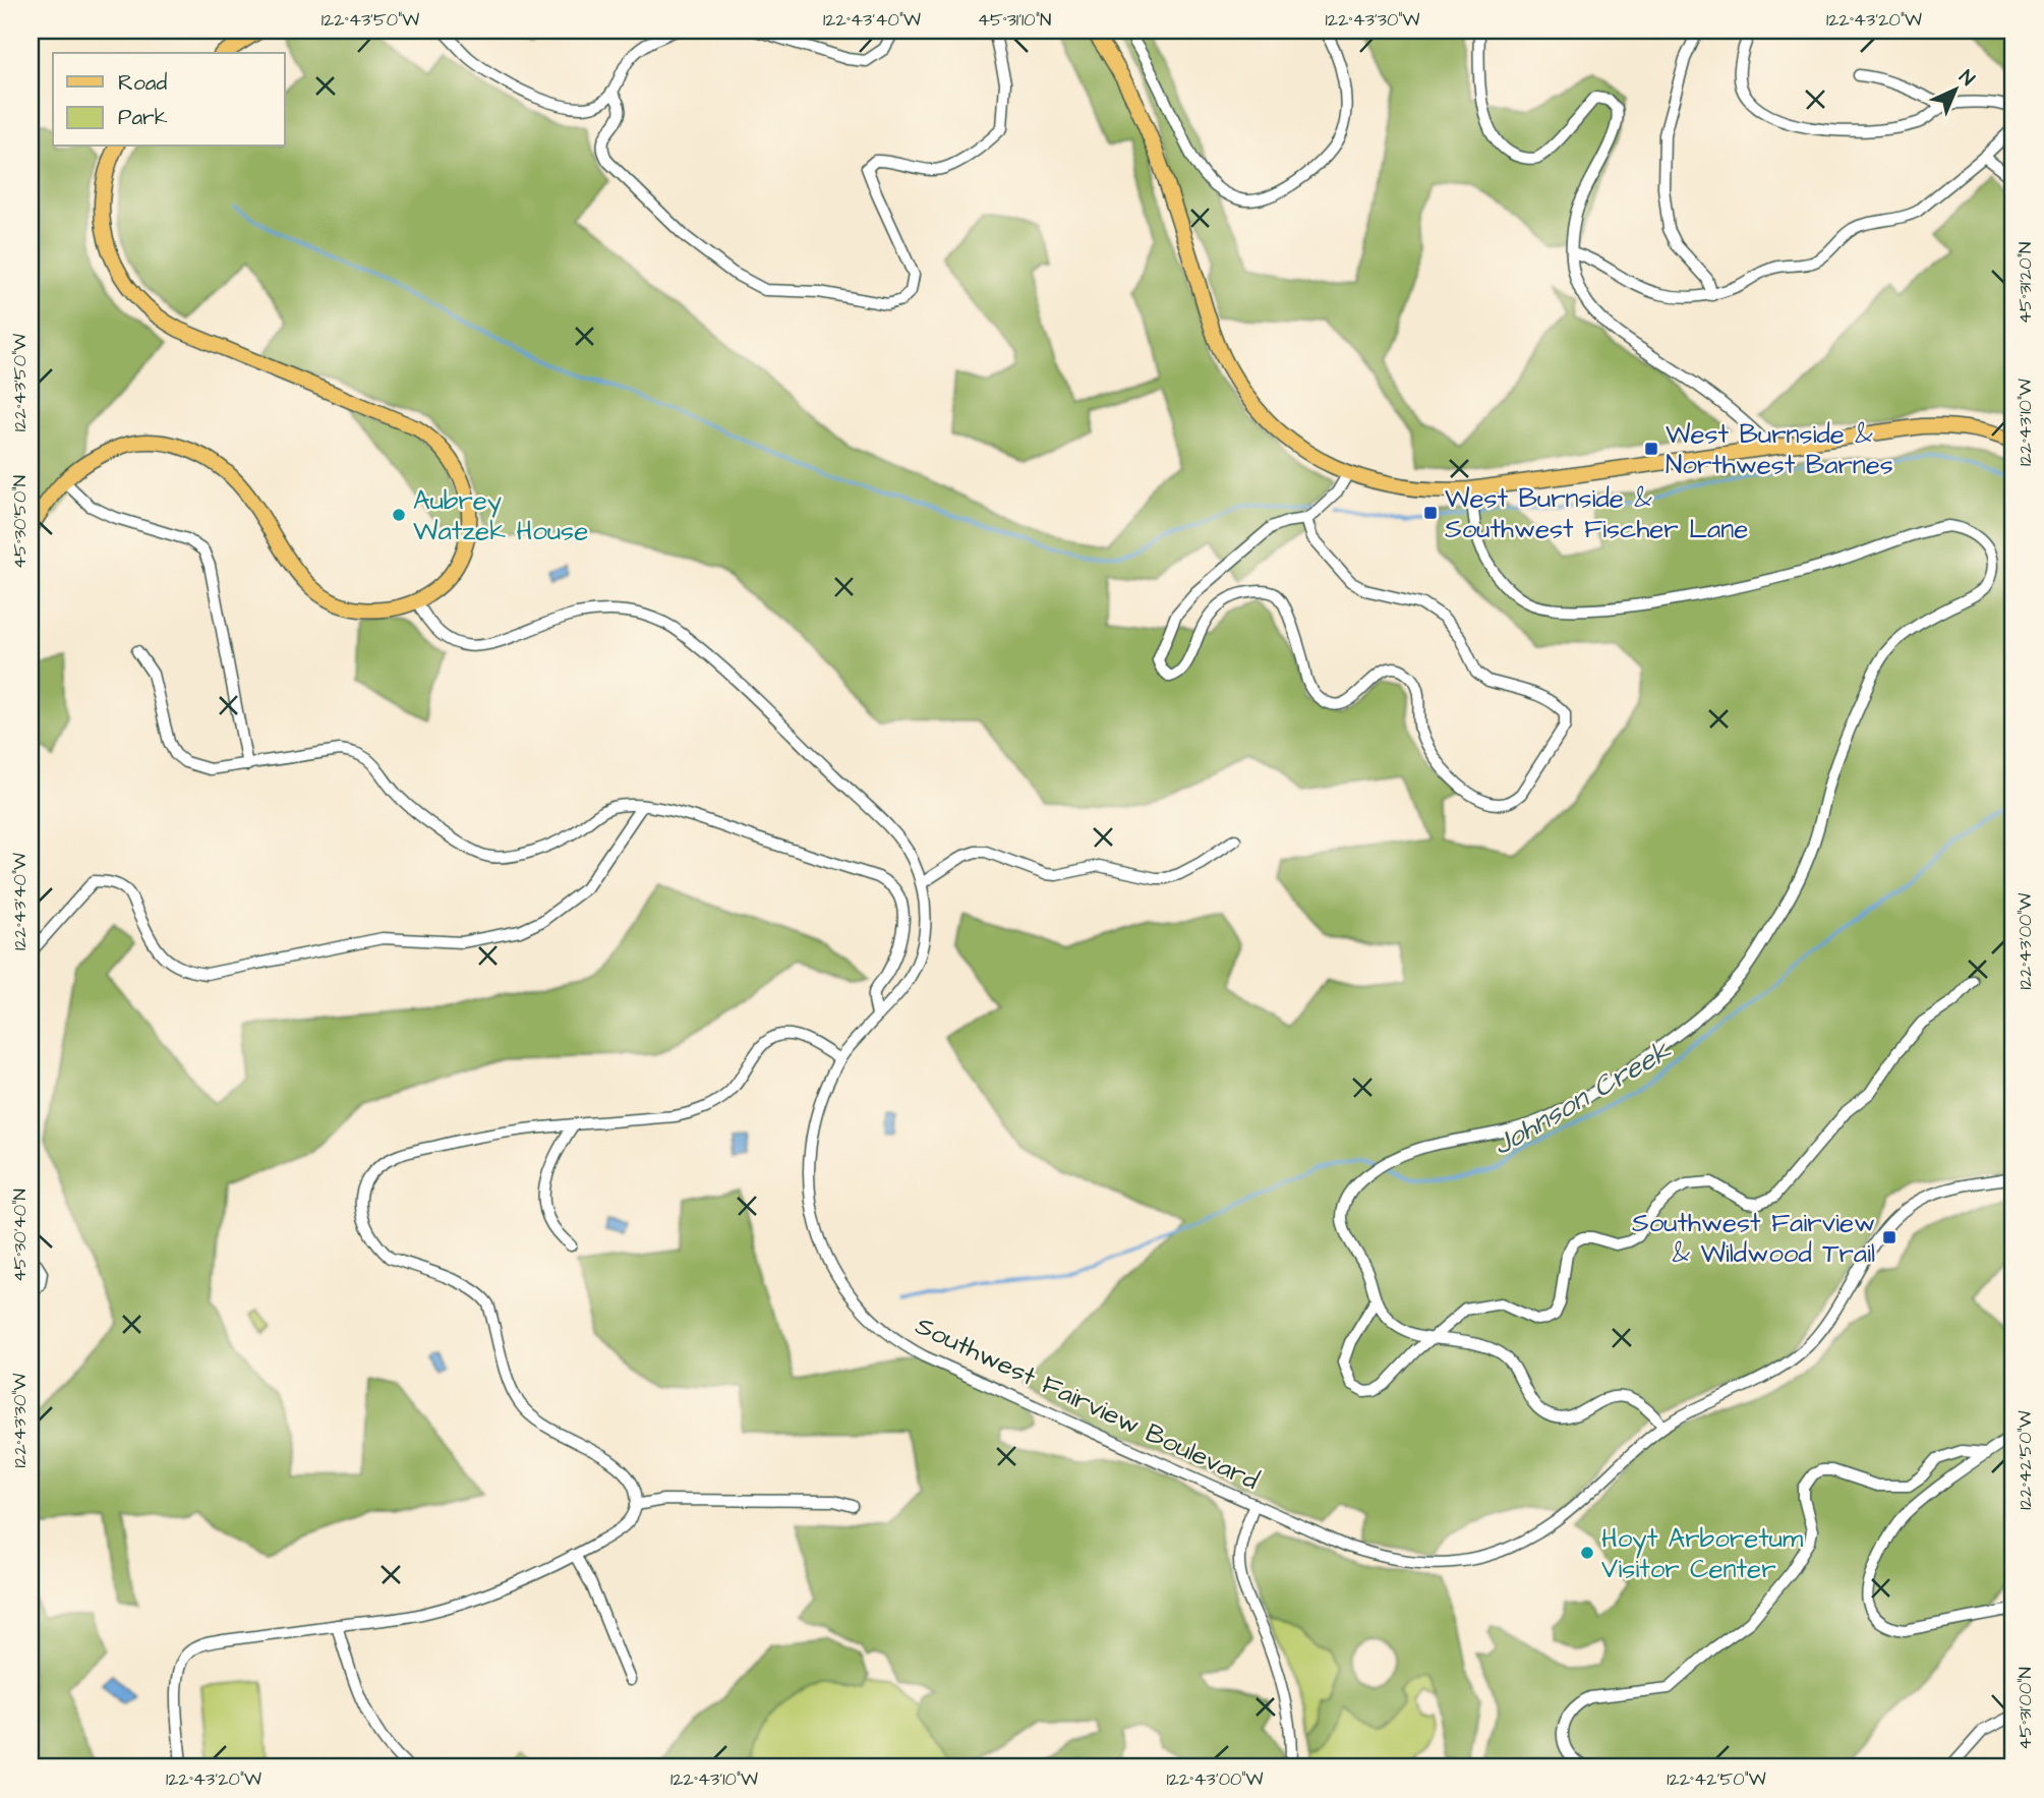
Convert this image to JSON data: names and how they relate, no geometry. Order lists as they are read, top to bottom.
{
  "streets": {
    "street": ["Southwest Fairview Boulevard"]
  },
  "water": ["Johnson Creek"],
  "places": {
    "transit": ["West Burnside & Northwest Barnes", "West Burnside & Southwest Fischer Lane", "Southwest Fairview & Wildwood Trail"],
    "other": ["Aubrey Watzek House", "Hoyt Arboretum Visitor Center"]
  },
  "legend": ["Road", "Park"],
  "north": "top right",
  "coordinates": [
    "122°43'50\"W",
    "122°43'40\"W",
    "45°31'10\"N",
    "122°43'30\"W",
    "122°43'20\"W",
    "45°31'20\"N",
    "122°43'10\"W",
    "45°30'50\"N",
    "122°43'00\"W",
    "45°30'40\"N",
    "122°42'50\"W",
    "45°31'00\"N"
  ]
}
